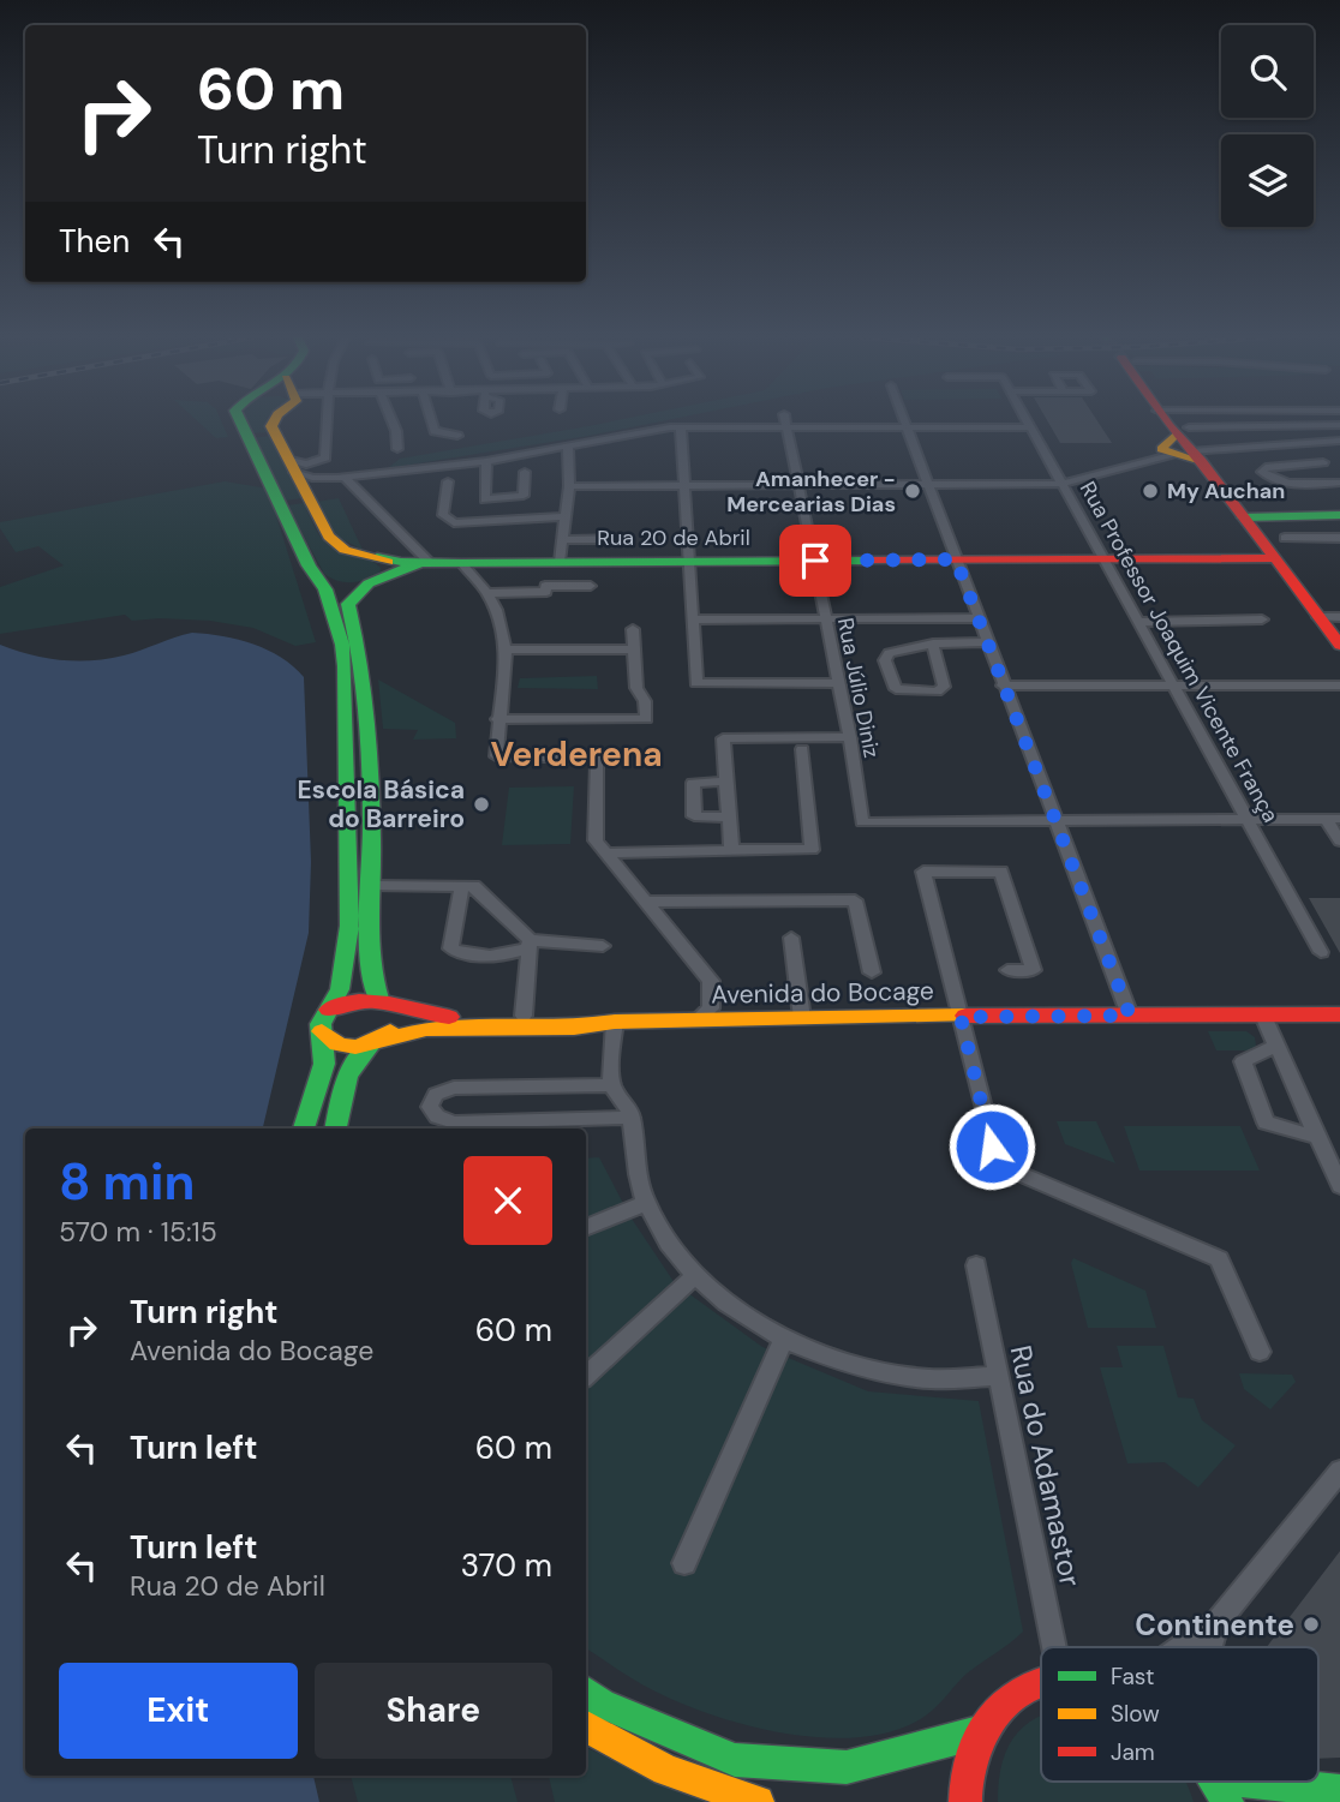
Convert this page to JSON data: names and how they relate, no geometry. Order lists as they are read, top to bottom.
{
  "streets": {
    "main road": ["Rua 20 de Abril", "Avenida do Bocage"],
    "street": ["Rua Professor Joaquim Vicente França", "Rua Júlio Diniz", "Rua do Adamastor"]
  },
  "crossings": [
    ["Rua 20 de Abril", "Rua Professor Joaquim Vicente França"],
    ["Rua 20 de Abril", "Rua Júlio Diniz"]
  ],
  "districts": ["Verderena"],
  "places": [
    "Amanhecer - Mercearias Dias",
    "My Auchan",
    "Escola Básica do Barreiro",
    "Continente"
  ],
  "legend": ["Fast", "Slow", "Jam"],
  "page": {
    "turn": ["60 m", "Turn right"],
    "then": "Then",
    "heading": ["8 min", "570 m · 15:15"],
    "list": [
      {
        "name": "Turn right",
        "note": "Avenida do Bocage",
        "value": "60 m"
      },
      {
        "name": "Turn left",
        "value": "60 m"
      },
      {
        "name": "Turn left",
        "note": "Rua 20 de Abril",
        "value": "370 m"
      }
    ],
    "buttons": ["Exit", "Share"]
  }
}
